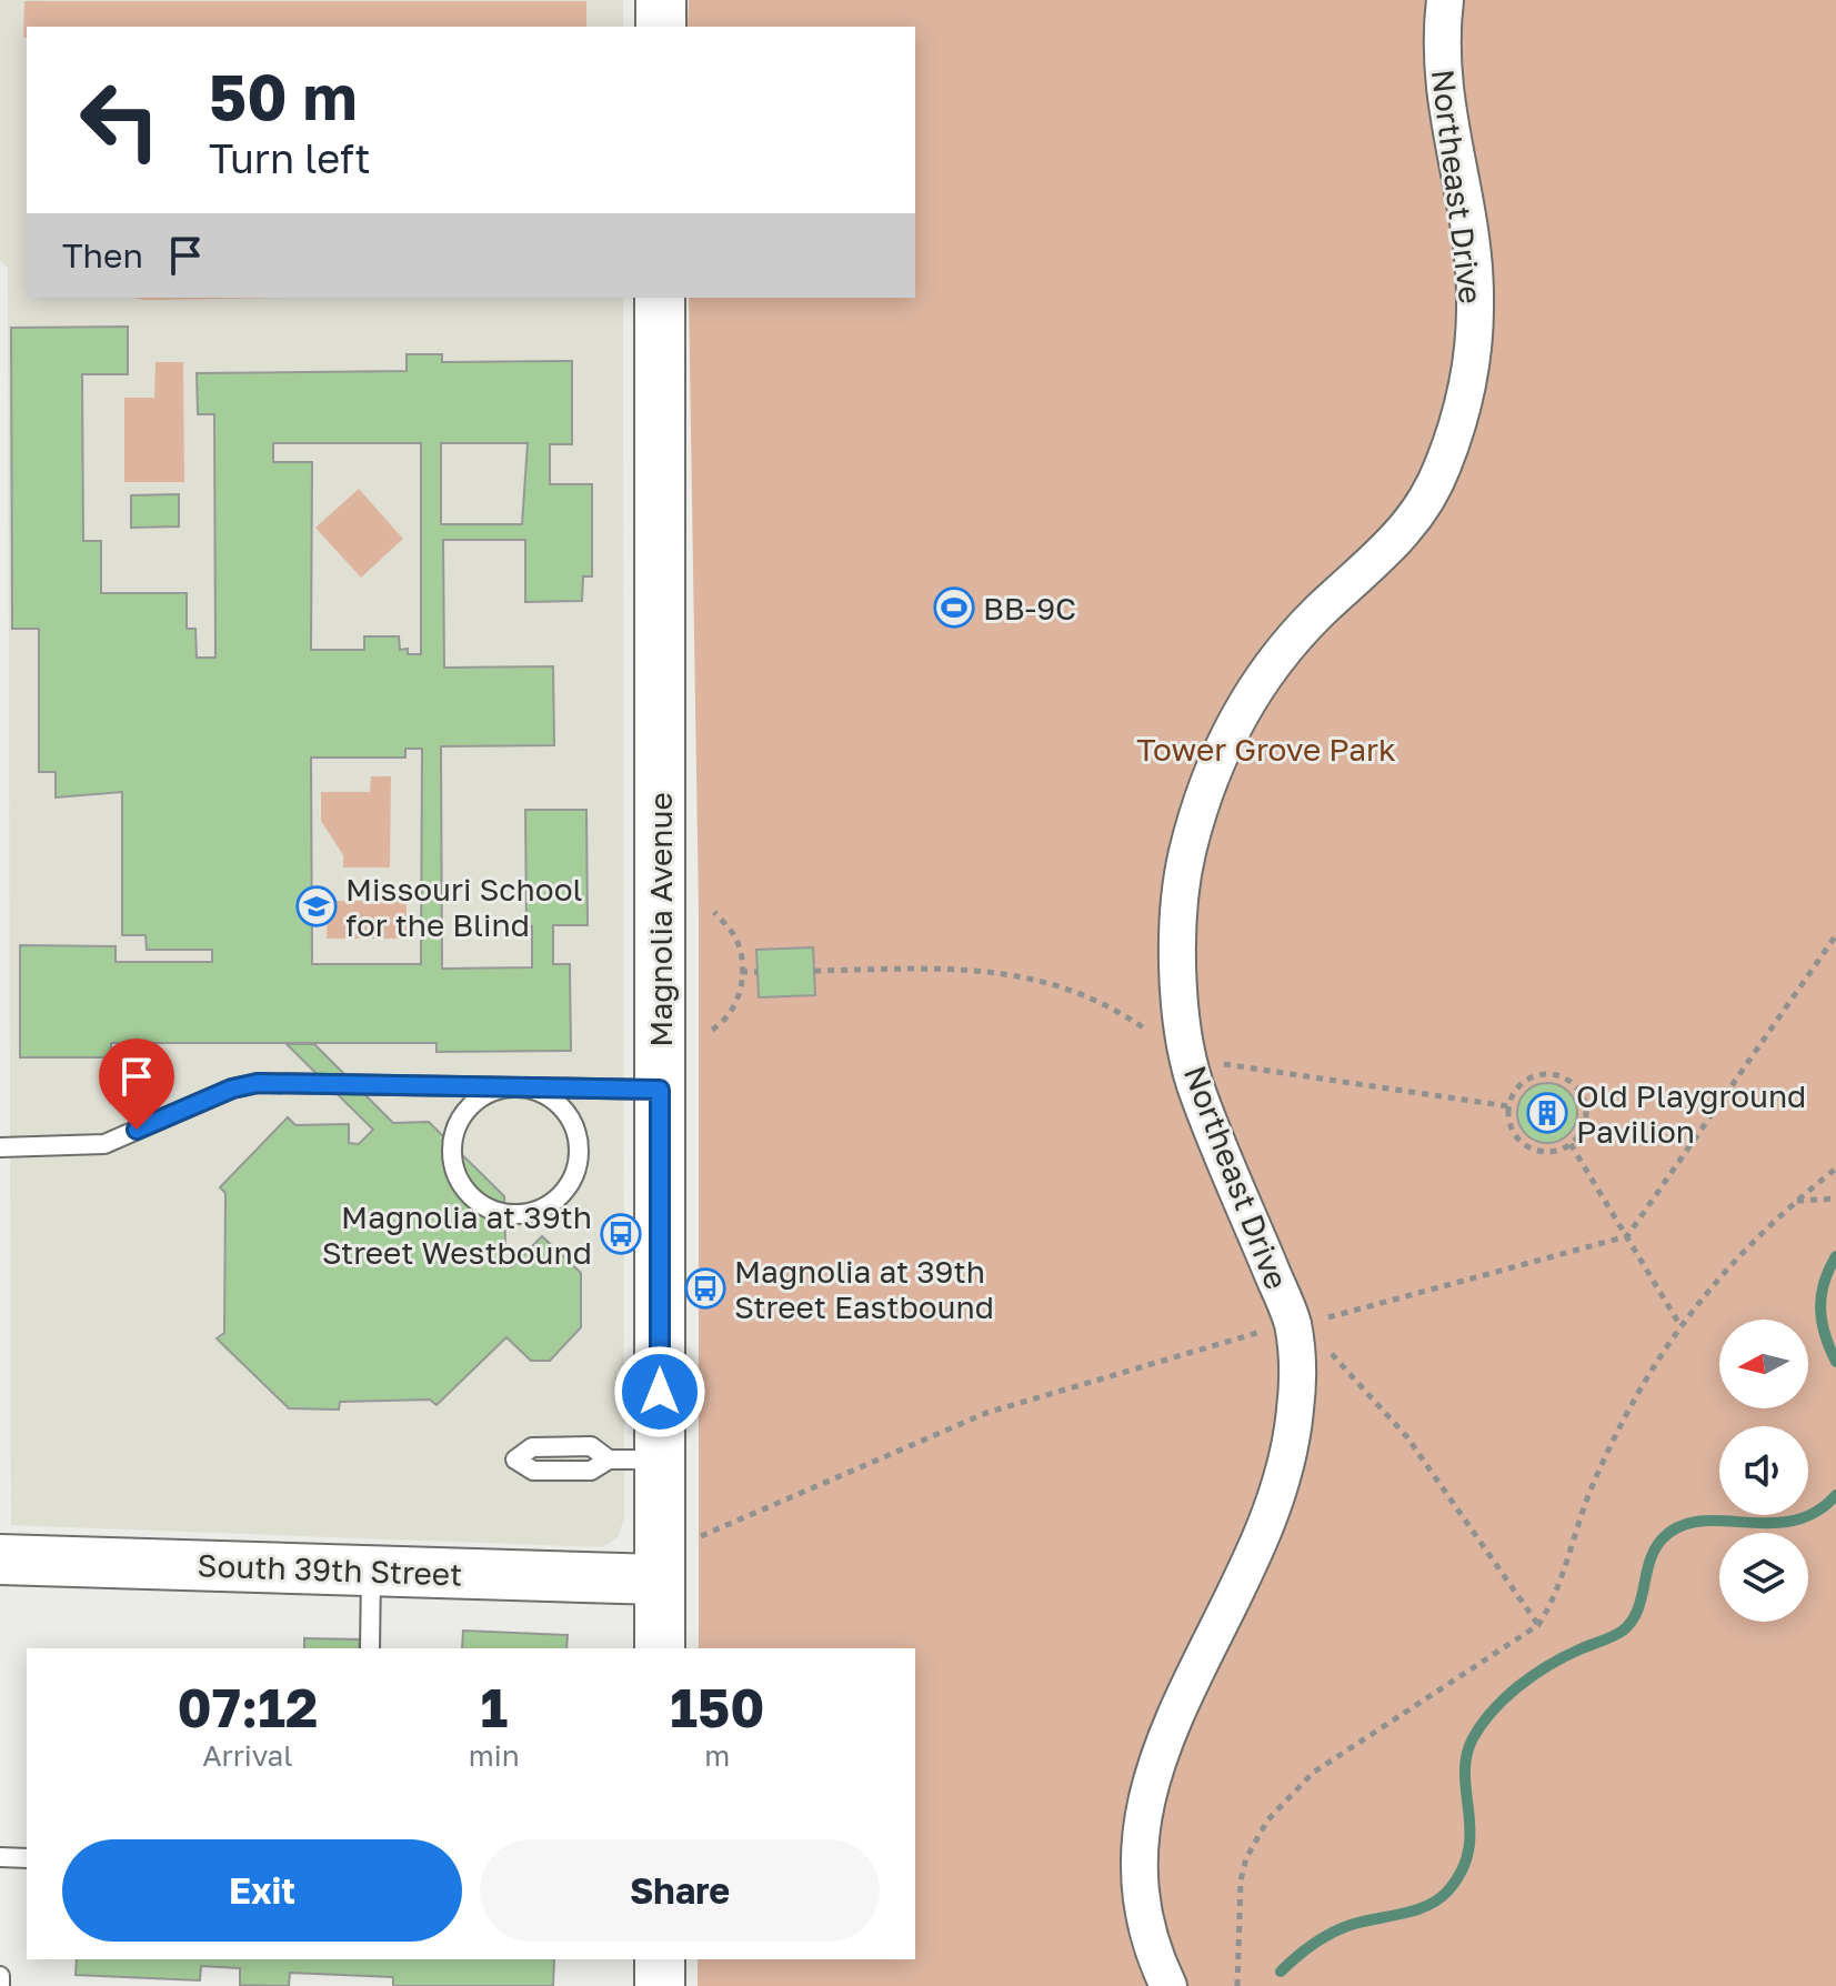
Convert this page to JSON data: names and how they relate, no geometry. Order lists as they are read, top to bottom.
{
  "streets": {
    "street": ["Northeast Drive", "Magnolia Avenue", "South 39th Street"]
  },
  "crossings": [
    ["Magnolia Avenue", "South 39th Street"]
  ],
  "parks": ["Tower Grove Park"],
  "places": {
    "sports": ["BB-9C"],
    "school or university": ["Missouri School for the Blind"],
    "building": ["Old Playground Pavilion"],
    "bus stop": ["Magnolia at 39th Street Westbound", "Magnolia at 39th Street Eastbound"]
  },
  "north": "left",
  "page": {
    "turn": ["50 m", "Turn left"],
    "then": "Then",
    "eta": [
      "07:12",
      "Arrival",
      "1",
      "min",
      "150",
      "m"
    ],
    "buttons": ["Exit", "Share"]
  }
}
